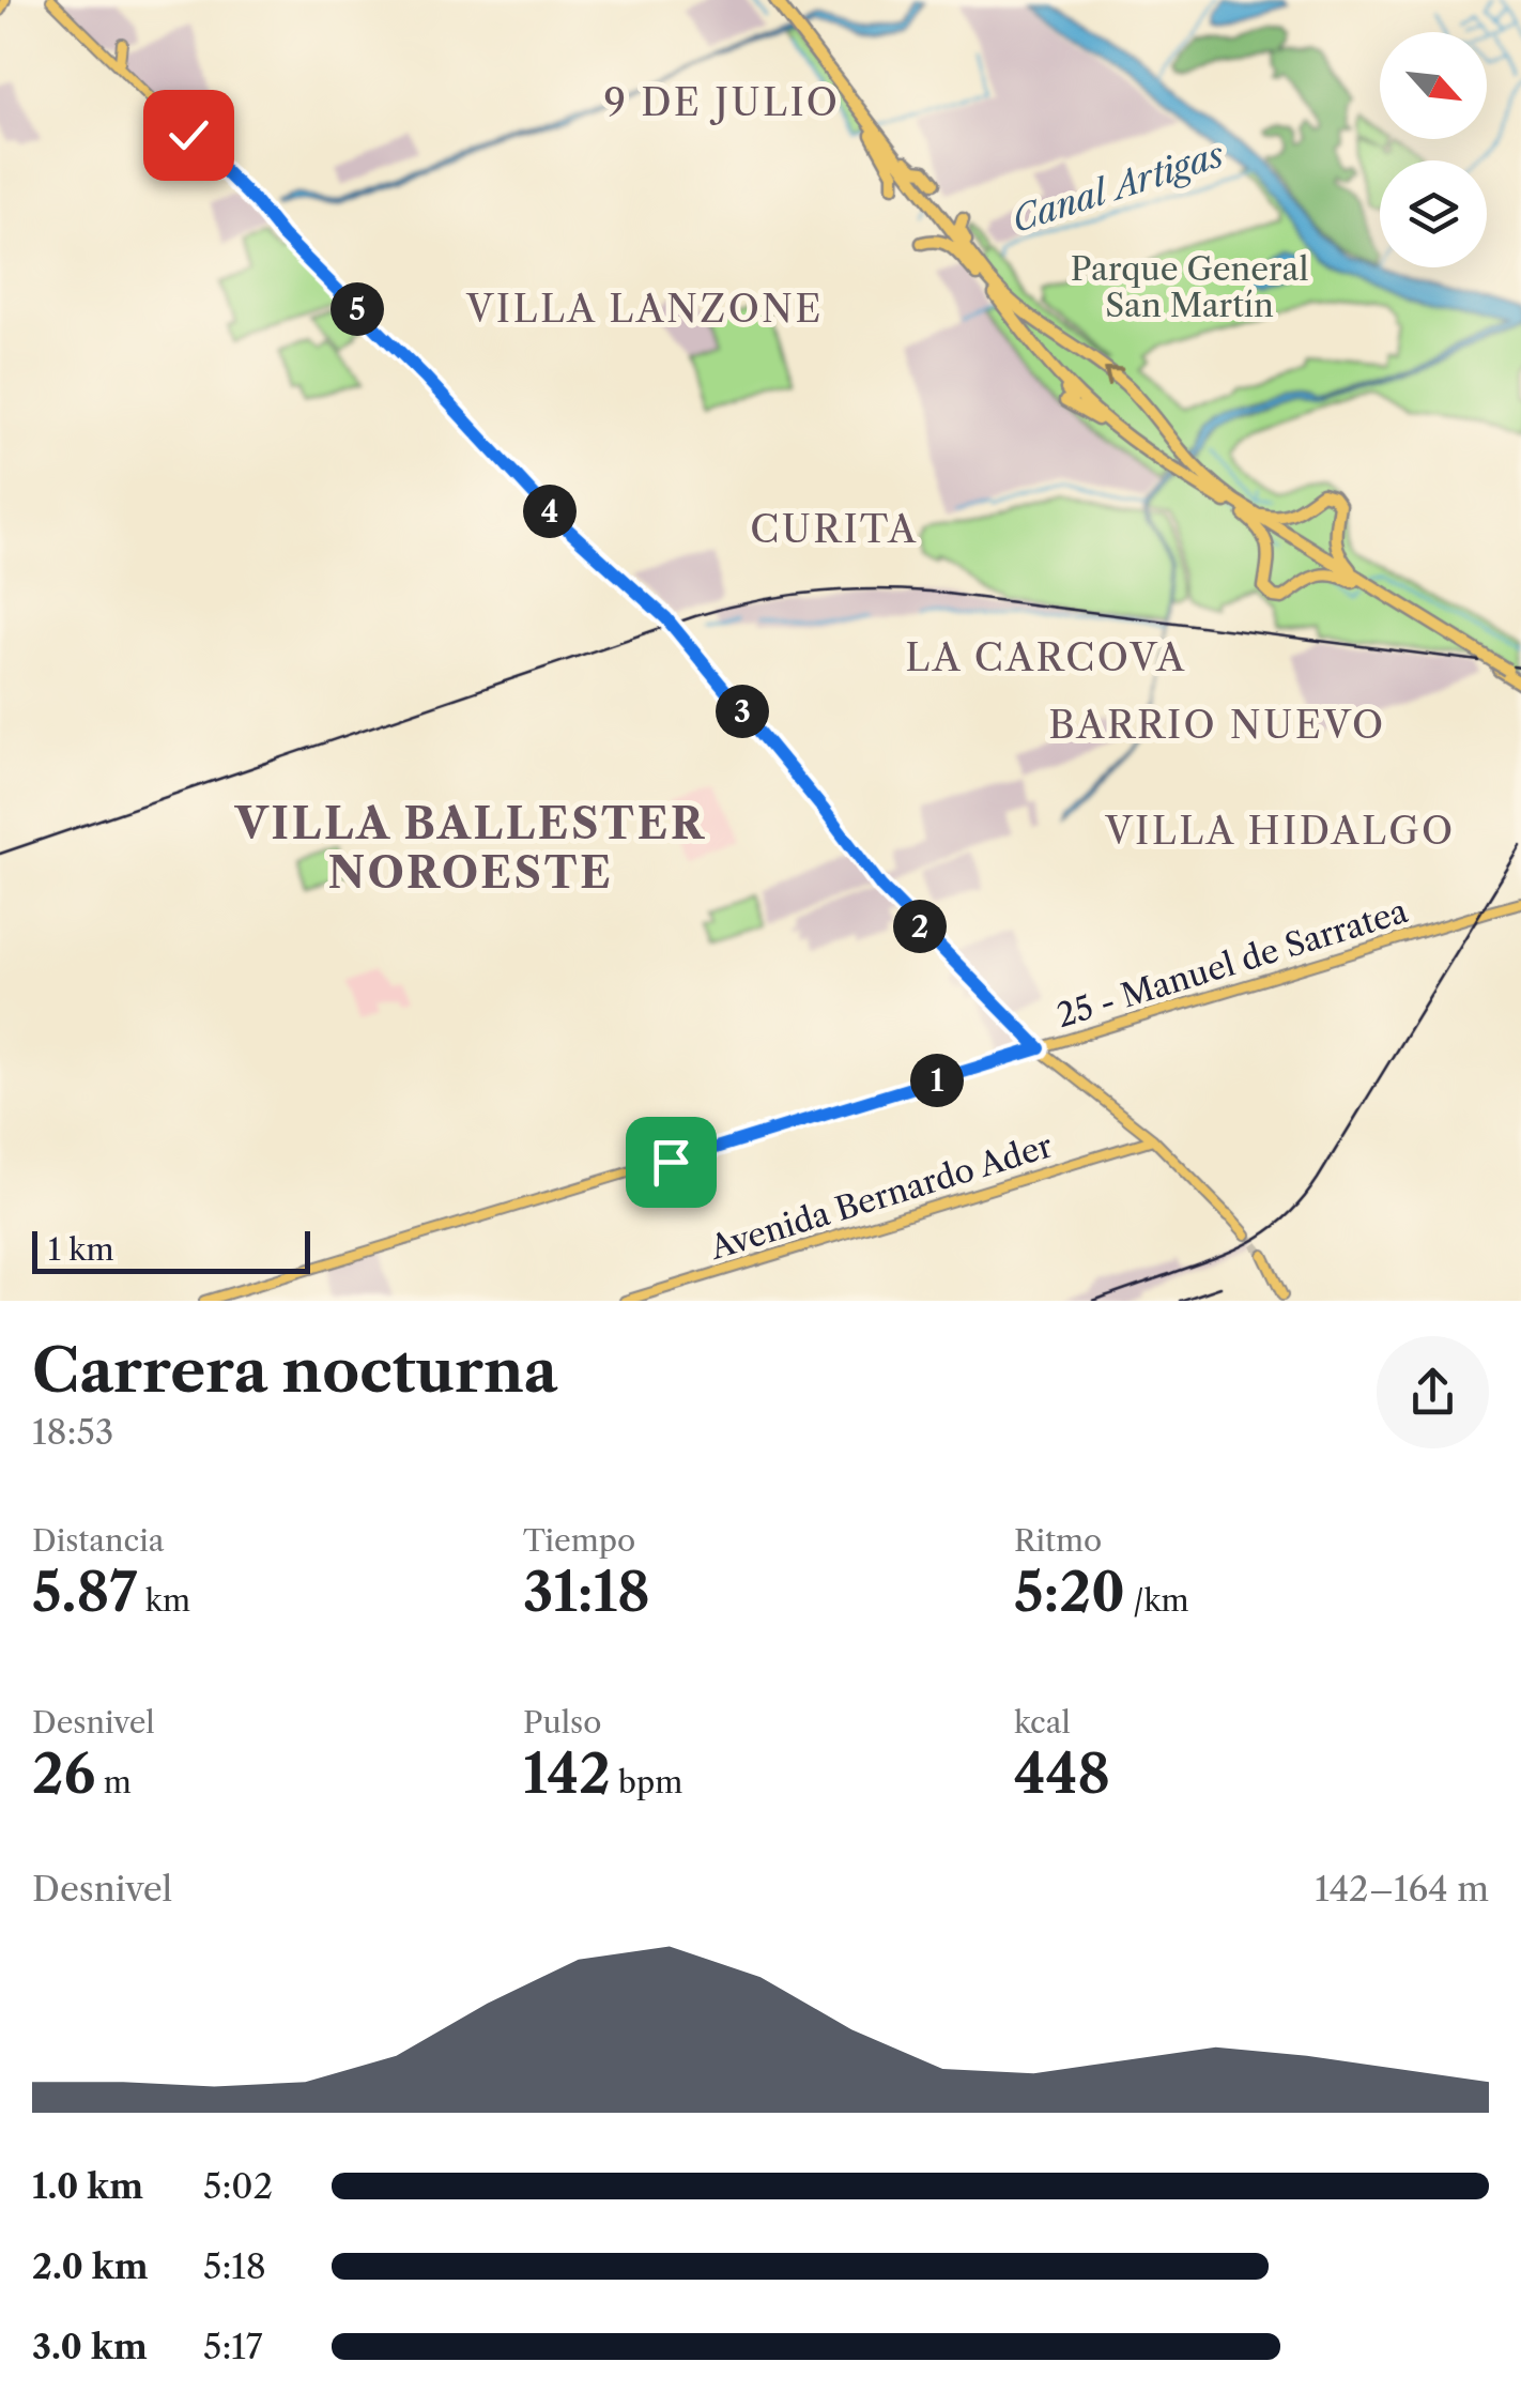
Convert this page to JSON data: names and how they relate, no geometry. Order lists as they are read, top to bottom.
{
  "streets": {
    "main road": ["Avenida Bernardo Ader"]
  },
  "districts": [
    "9 DE JULIO",
    "VILLA LANZONE",
    "CURITA",
    "LA CARCOVA",
    "BARRIO NUEVO",
    "VILLA BALLESTER NOROESTE",
    "VILLA HIDALGO"
  ],
  "water": ["Canal Artigas"],
  "parks": ["Parque General San Martín"],
  "scale_bar": "1 km",
  "north": "bottom right",
  "page": {
    "pins": [
      "5",
      "4",
      "3",
      "2",
      "1"
    ],
    "scale": "1 km",
    "heading": ["Carrera nocturna", "18:53"],
    "stats": [
      ["Distancia", "5.87 km"],
      ["Tiempo", "31:18"],
      ["Ritmo", "5:20 /km"],
      ["Desnivel", "26 m"],
      ["Pulso", "142 bpm"],
      ["kcal", "448"]
    ],
    "chart": ["Desnivel", "142–164 m"],
    "list": [
      {
        "name": "1.0 km",
        "note": "5:02"
      },
      {
        "name": "2.0 km",
        "note": "5:18"
      },
      {
        "name": "3.0 km",
        "note": "5:17"
      }
    ]
  }
}
